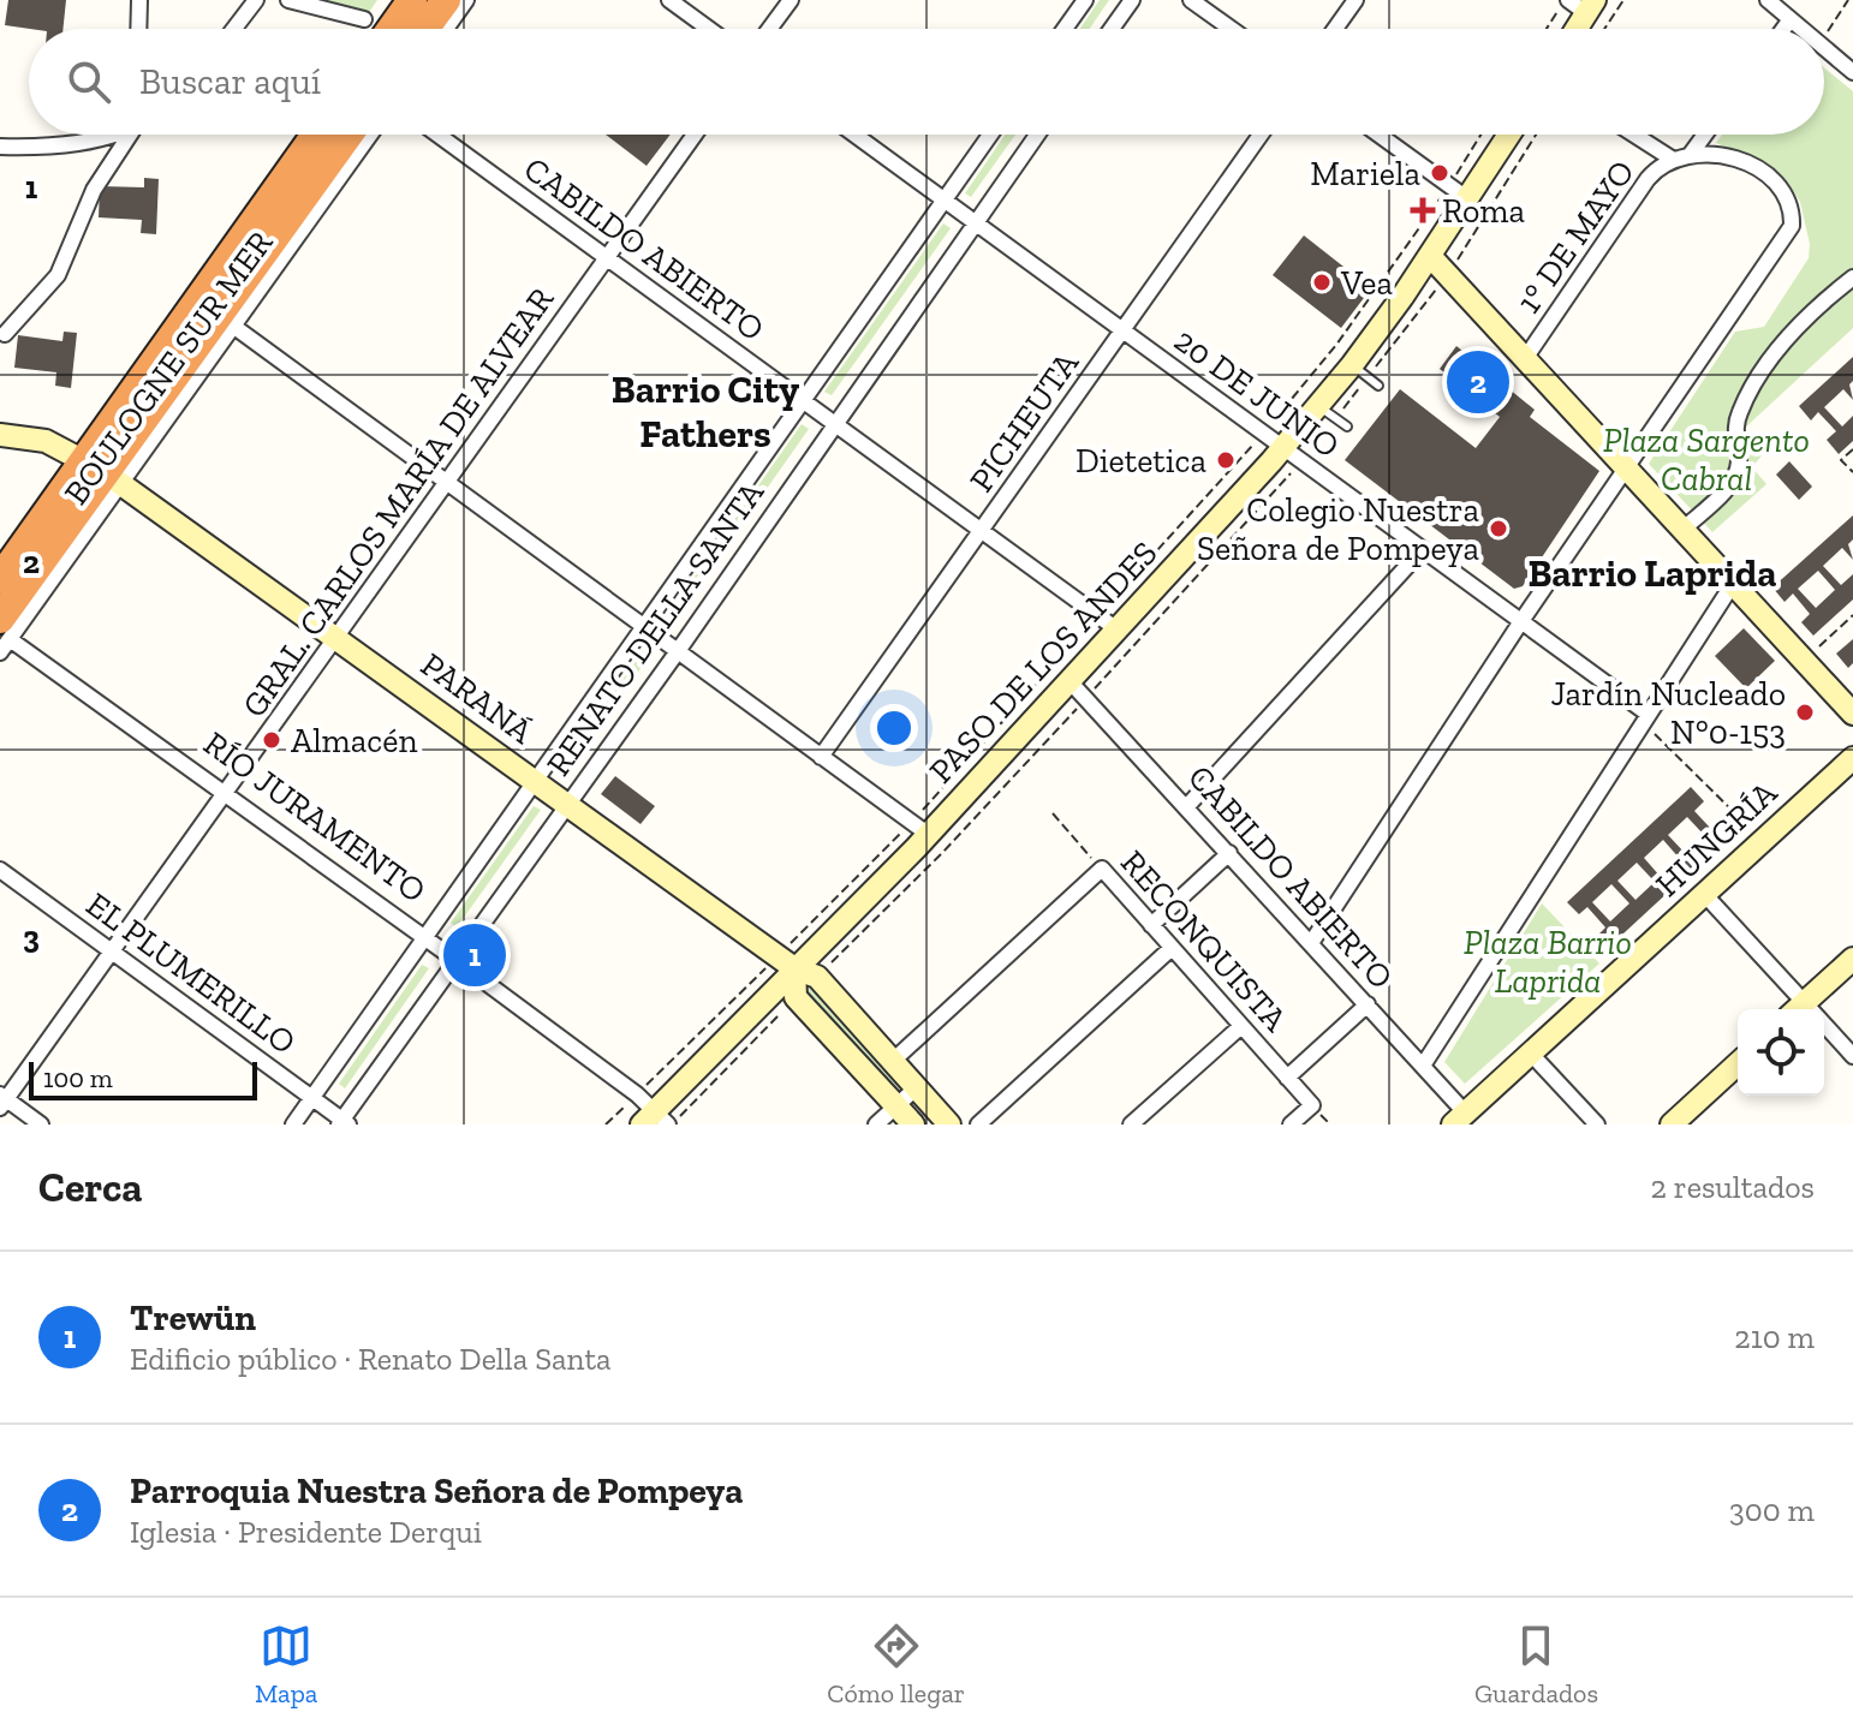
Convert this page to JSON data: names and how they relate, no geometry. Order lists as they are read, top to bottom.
{
  "streets": {
    "street": [
      "1° DE MAYO",
      "CABILDO ABIERTO",
      "BOULOGNE SUR MER",
      "20 DE JUNIO",
      "PICHEUTA",
      "GRAL. CARLOS MARÍA DE ALVEAR",
      "RENATO DELLA SANTA",
      "PASO DE LOS ANDES",
      "PARANÁ",
      "RÍO JURAMENTO",
      "HUNGRÍA",
      "RECONQUISTA",
      "EL PLUMERILLO"
    ]
  },
  "crossings": [
    ["CABILDO ABIERTO", "PICHEUTA"],
    ["CABILDO ABIERTO", "GRAL. CARLOS MARÍA DE ALVEAR"],
    ["CABILDO ABIERTO", "RENATO DELLA SANTA"],
    ["CABILDO ABIERTO", "PASO DE LOS ANDES"],
    ["CABILDO ABIERTO", "HUNGRÍA"],
    ["BOULOGNE SUR MER", "PARANÁ"],
    ["20 DE JUNIO", "PICHEUTA"],
    ["20 DE JUNIO", "RENATO DELLA SANTA"],
    ["20 DE JUNIO", "PASO DE LOS ANDES"],
    ["GRAL. CARLOS MARÍA DE ALVEAR", "PARANÁ"],
    ["GRAL. CARLOS MARÍA DE ALVEAR", "RÍO JURAMENTO"],
    ["GRAL. CARLOS MARÍA DE ALVEAR", "EL PLUMERILLO"],
    ["RENATO DELLA SANTA", "PARANÁ"],
    ["RENATO DELLA SANTA", "RÍO JURAMENTO"],
    ["RENATO DELLA SANTA", "EL PLUMERILLO"],
    ["PASO DE LOS ANDES", "PARANÁ"],
    ["PASO DE LOS ANDES", "RÍO JURAMENTO"]
  ],
  "districts": ["Barrio City Fathers", "Barrio Laprida"],
  "parks": ["Plaza Sargento Cabral", "Plaza Barrio Laprida"],
  "places": {
    "other": [
      "Mariela",
      "Vea",
      "Dietetica",
      "Colegio Nuestra Señora de Pompeya",
      "Jardín Nucleado N°0-153",
      "Almacén"
    ],
    "health": ["Roma"]
  },
  "scale_bar": "100 m",
  "page": {
    "search": "Buscar aquí",
    "pins": ["2", "1"],
    "scale": "100 m",
    "heading": ["Cerca", "2 resultados"],
    "list": [
      {
        "mark": "1",
        "name": "Trewün",
        "note": "Edificio público · Renato Della Santa",
        "value": "210 m"
      },
      {
        "mark": "2",
        "name": "Parroquia Nuestra Señora de Pompeya",
        "note": "Iglesia · Presidente Derqui",
        "value": "300 m"
      }
    ],
    "nav": ["Mapa", "Cómo llegar", "Guardados"]
  },
  "grid": {
    "rows": ["1", "2", "3"]
  }
}
